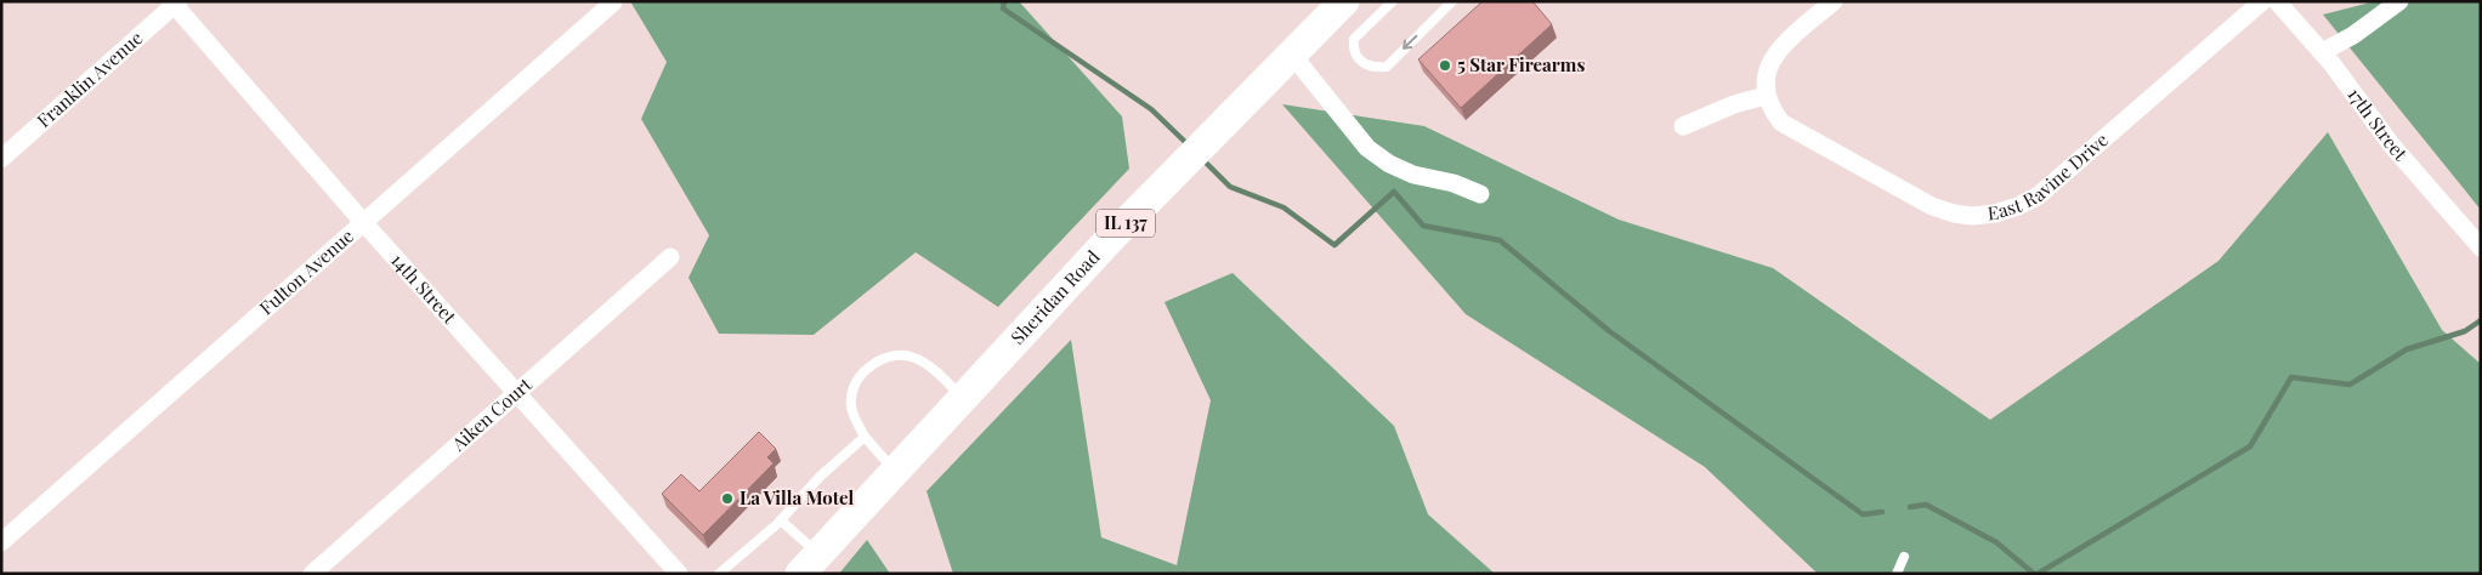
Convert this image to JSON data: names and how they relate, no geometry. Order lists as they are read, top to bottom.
{
  "streets": {
    "main road": ["IL 137", "Sheridan Road"],
    "street": [
      "Franklin Avenue",
      "17th Street",
      "East Ravine Drive",
      "Fulton Avenue",
      "14th Street",
      "Aiken Court"
    ]
  },
  "crossings": [
    ["Franklin Avenue", "14th Street"],
    ["Fulton Avenue", "14th Street"],
    ["14th Street", "Aiken Court"]
  ],
  "places": ["5 Star Firearms", "La Villa Motel"]
}
